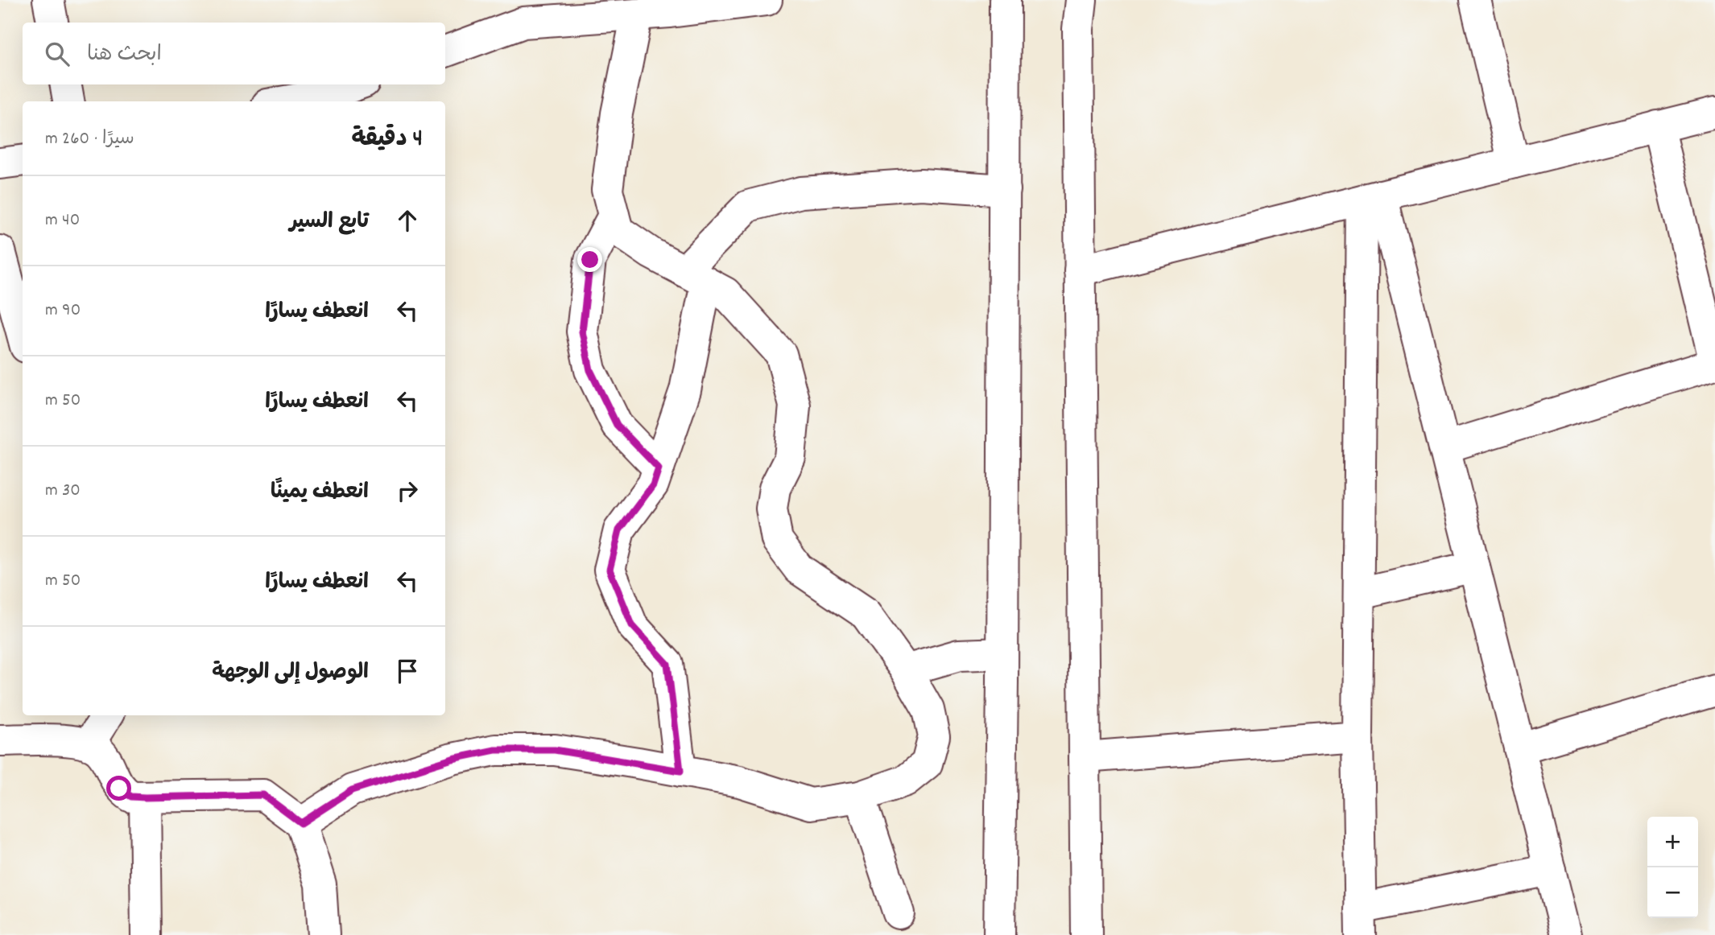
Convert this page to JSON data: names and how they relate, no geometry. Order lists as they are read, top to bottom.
{
  "page": {
    "search": "ابحث هنا",
    "heading": ["4 دقيقة", "سيرًا · 260 m"],
    "list": [
      ["تابع السير", "40 m"],
      ["انعطف يسارًا", "90 m"],
      ["انعطف يسارًا", "50 m"],
      ["انعطف يمينًا", "30 m"],
      ["انعطف يسارًا", "50 m"],
      "الوصول إلى الوجهة"
    ],
    "map_buttons": ["+", "−"]
  }
}
